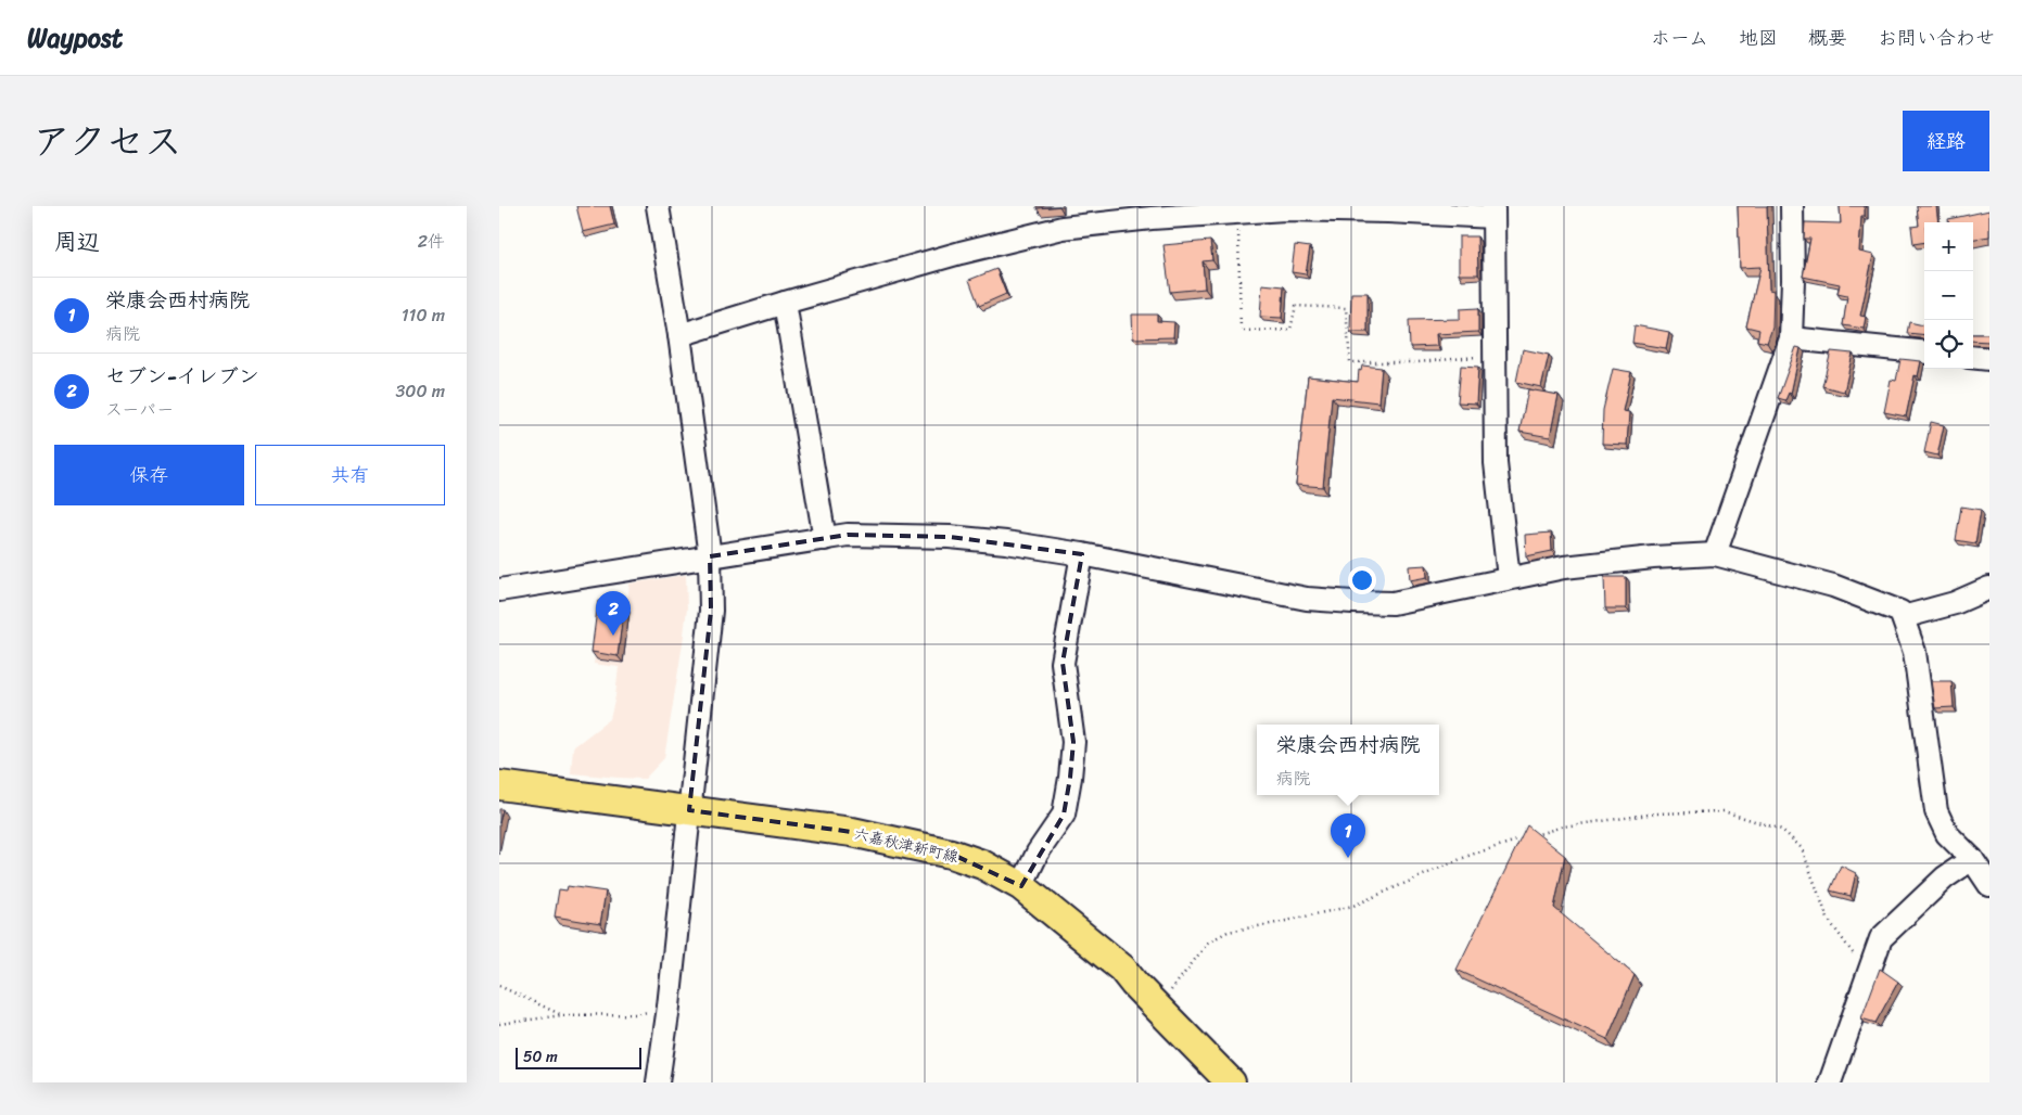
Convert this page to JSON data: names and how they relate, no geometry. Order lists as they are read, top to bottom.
{
  "streets": {
    "main road": ["六嘉秋津新町線"]
  },
  "scale_bar": "50 m",
  "page": {
    "header": "Waypost",
    "nav": [
      "ホーム",
      "地図",
      "概要",
      "お問い合わせ"
    ],
    "title": "アクセス",
    "buttons": [
      "経路",
      ["保存", "共有"]
    ],
    "heading": ["周辺", "2件"],
    "map_buttons": ["+", "−"],
    "list": [
      {
        "mark": "1",
        "name": "栄康会西村病院",
        "note": "病院",
        "value": "110 m"
      },
      {
        "mark": "2",
        "name": "セブン-イレブン",
        "note": "スーパー",
        "value": "300 m"
      }
    ],
    "pins": ["2", "1"],
    "popup": ["栄康会西村病院", "病院"],
    "scale": "50 m"
  }
}
